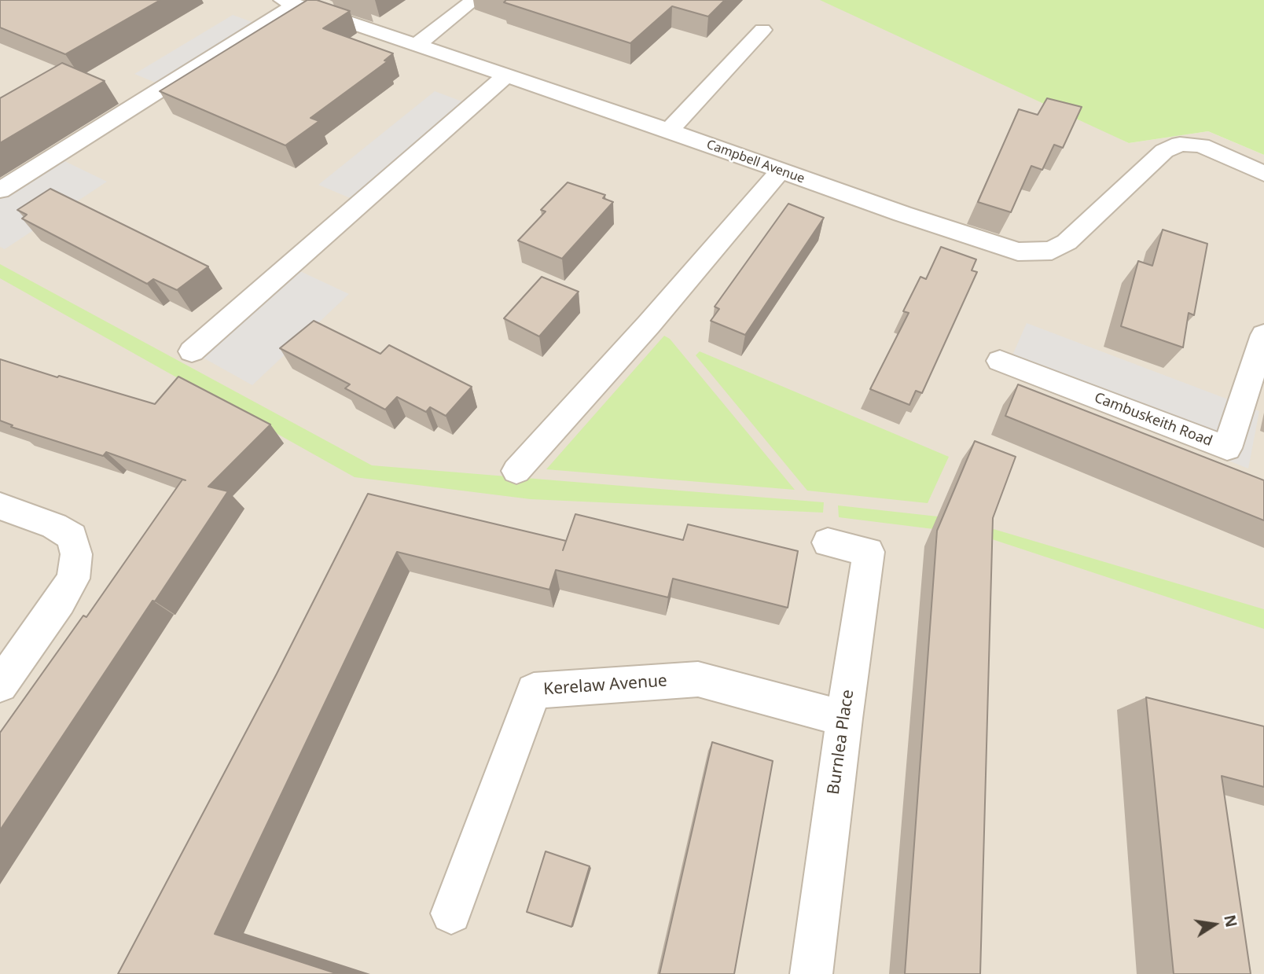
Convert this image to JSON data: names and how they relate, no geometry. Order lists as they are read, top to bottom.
{
  "streets": {
    "street": [
      "Campbell Avenue",
      "Cambuskeith Road",
      "Kerelaw Avenue",
      "Burnlea Place"
    ]
  },
  "crossings": [
    ["Kerelaw Avenue", "Burnlea Place"]
  ],
  "north": "right"
}
